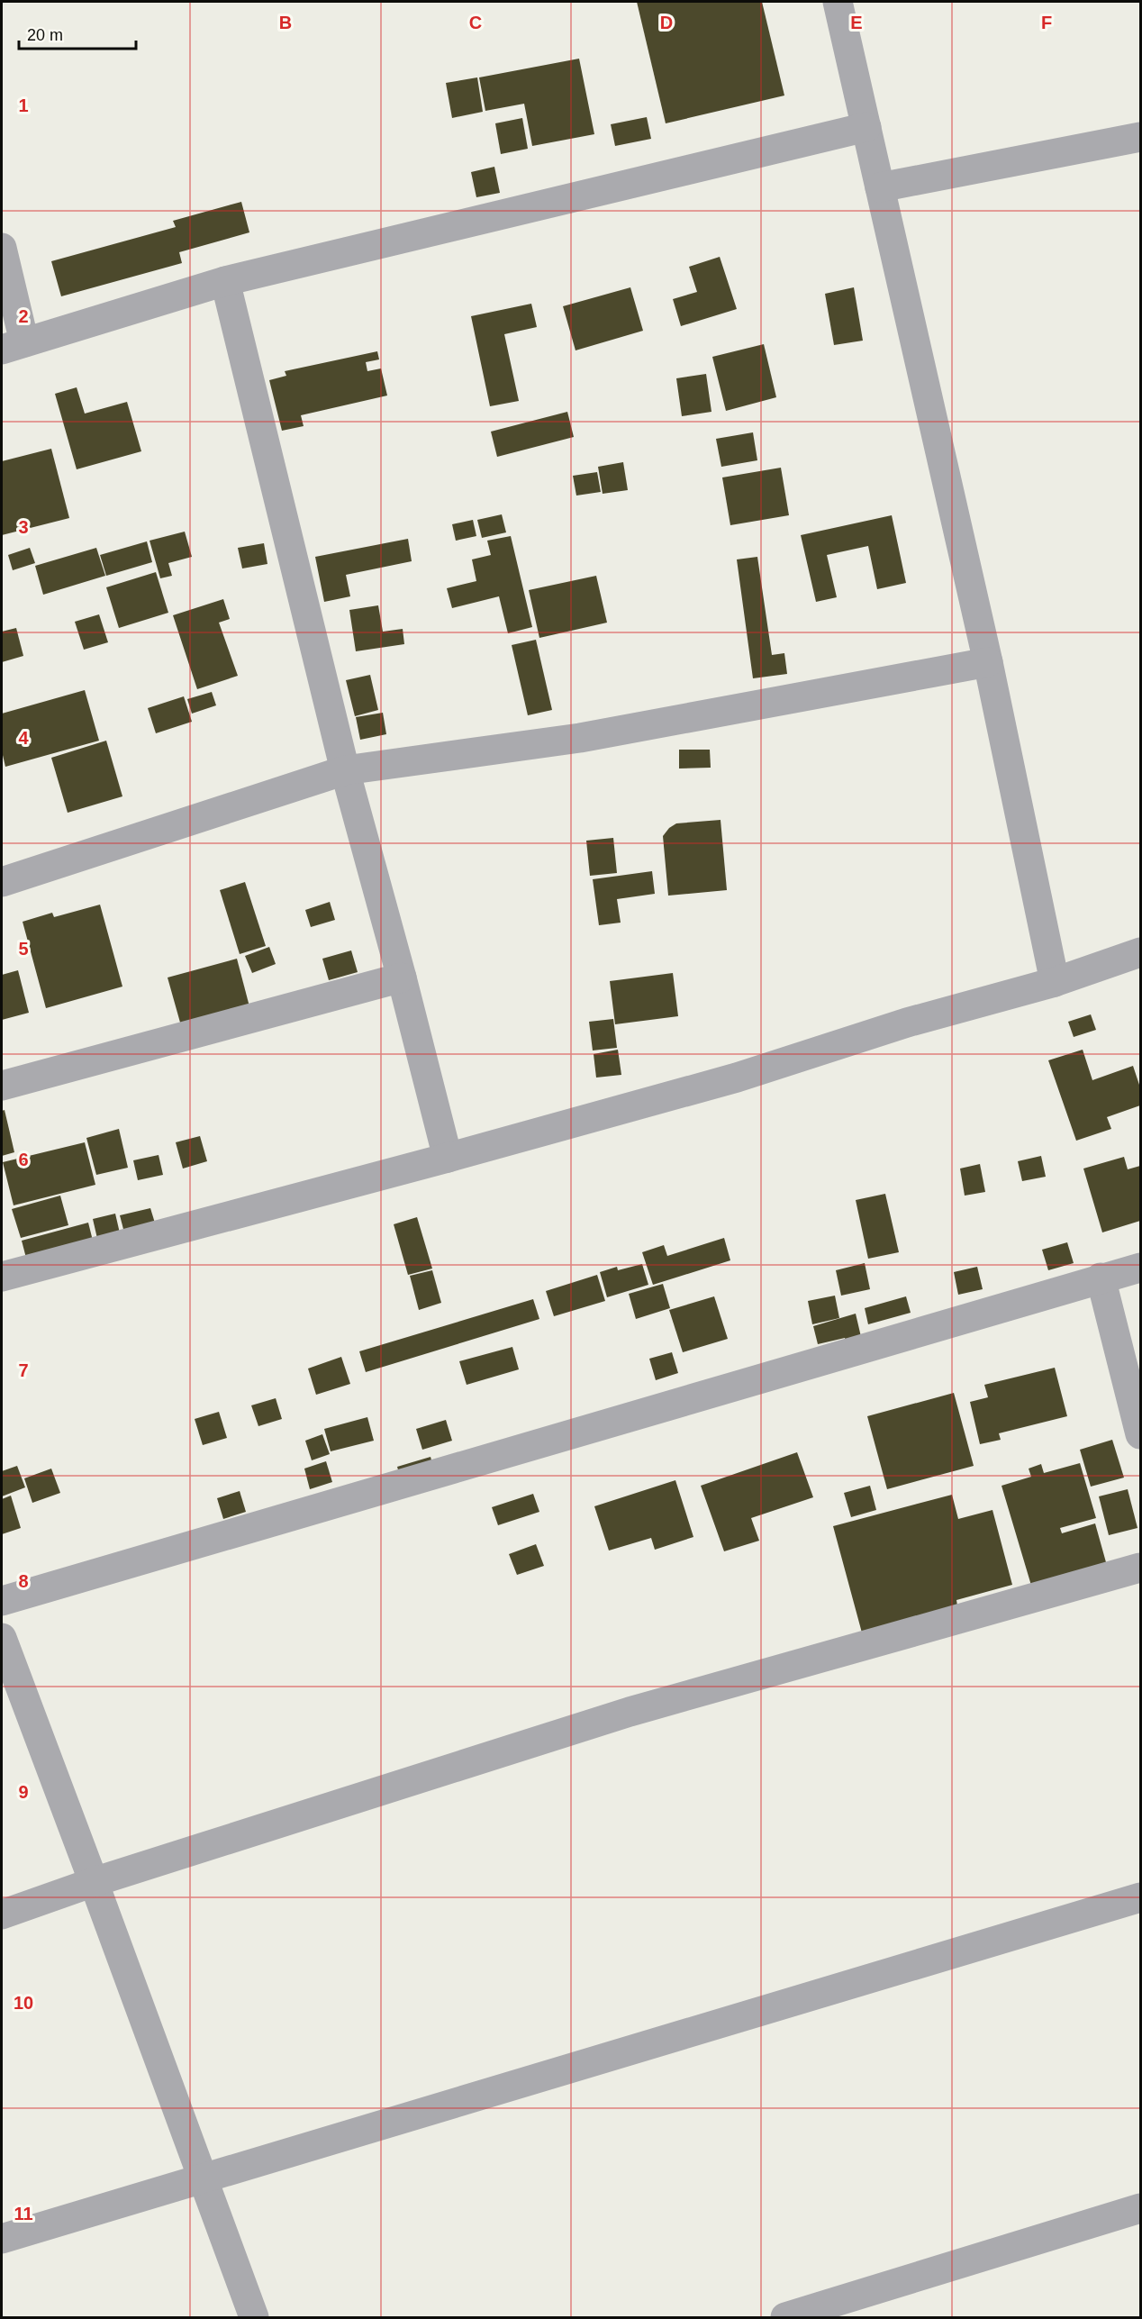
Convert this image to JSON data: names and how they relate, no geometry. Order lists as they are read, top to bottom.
{
  "scale_bar": "20 m",
  "grid": {
    "columns": [
      "B",
      "C",
      "D",
      "E",
      "F"
    ],
    "rows": [
      "1",
      "2",
      "3",
      "4",
      "5",
      "6",
      "7",
      "8",
      "9",
      "10",
      "11"
    ]
  }
}
